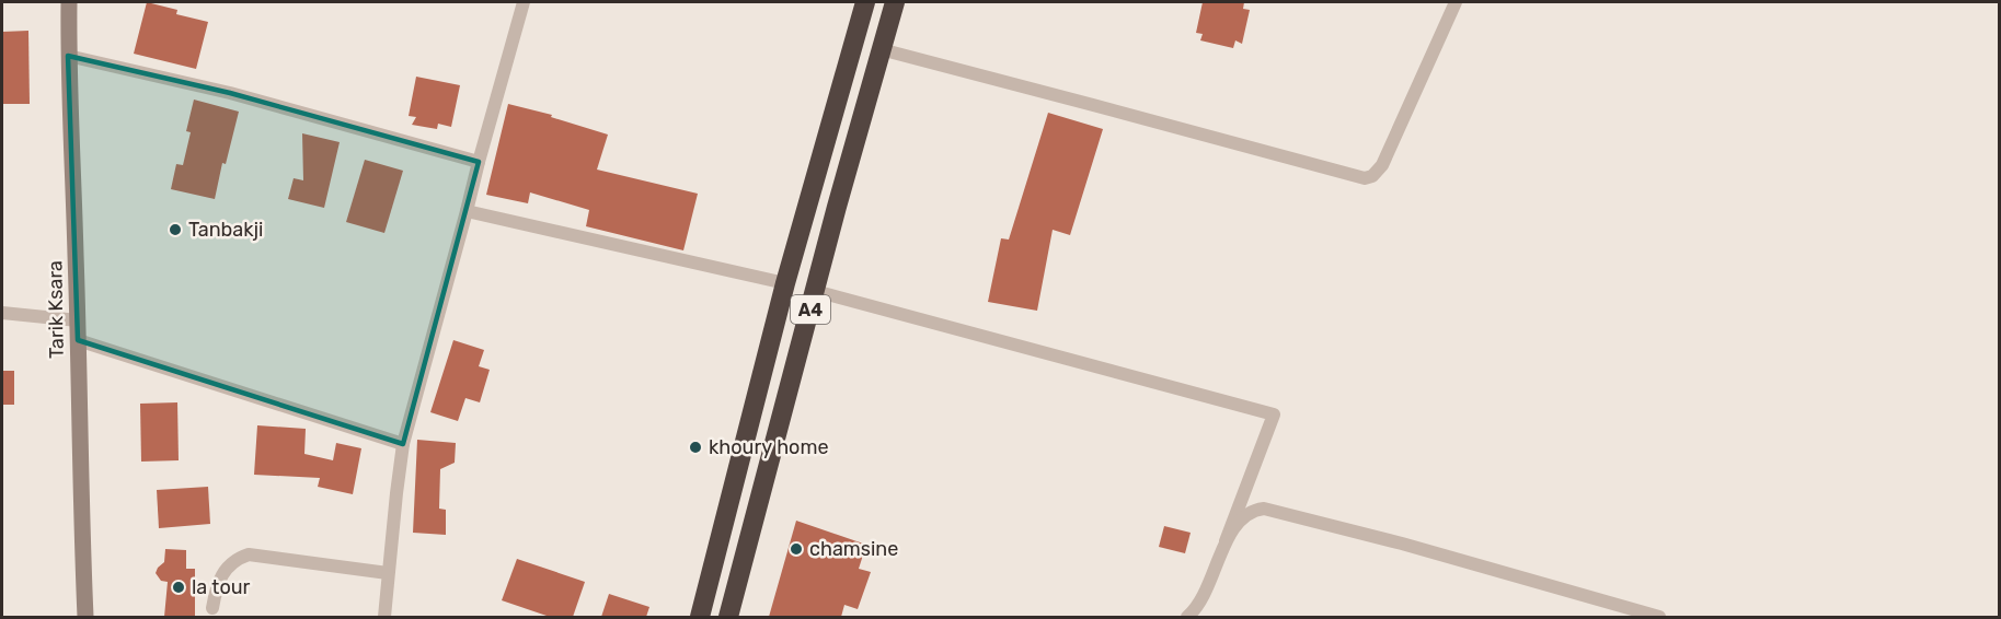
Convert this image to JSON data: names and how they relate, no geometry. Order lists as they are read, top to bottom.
{
  "streets": {
    "highway": ["A4"],
    "main road": ["Tarik Ksara"]
  },
  "places": [
    "Tanbakji",
    "khoury home",
    "chamsine",
    "la tour"
  ]
}
